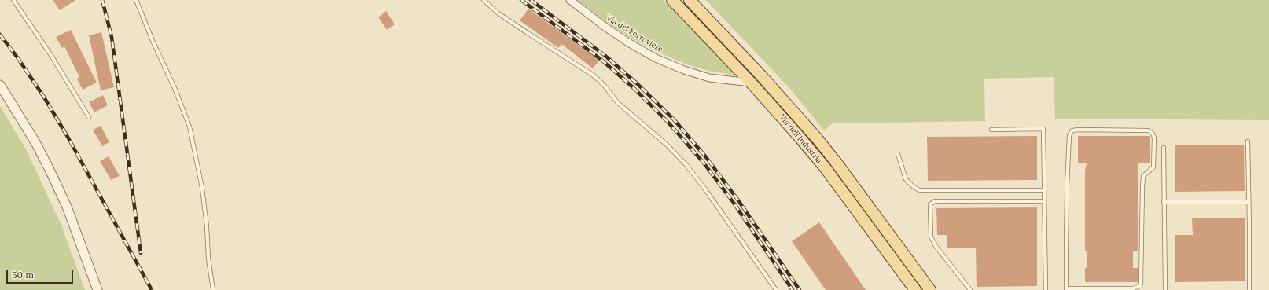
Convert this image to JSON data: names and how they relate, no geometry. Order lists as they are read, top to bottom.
{
  "streets": {
    "main road": ["Via dell'Industria"],
    "street": ["Via del Ferroviere"]
  },
  "crossings": [
    ["Via del Ferroviere", "Via dell'Industria"]
  ],
  "scale_bar": "50 m"
}
